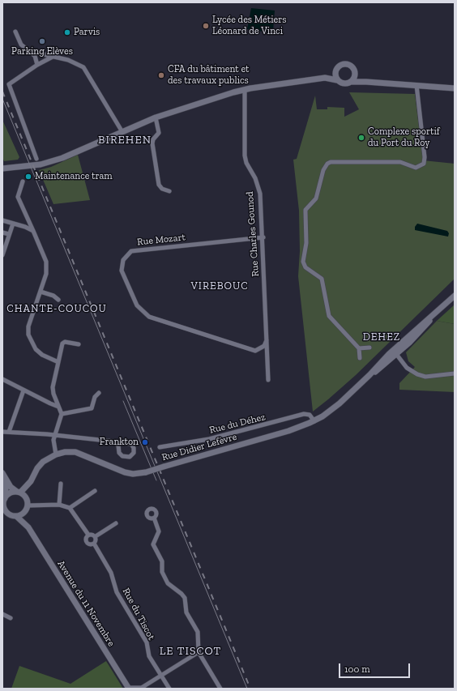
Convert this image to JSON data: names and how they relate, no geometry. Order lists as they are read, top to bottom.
{
  "streets": {
    "main road": ["Rue Didier Lefèvre", "Avenue du 11 Novembre"],
    "street": [
      "Rue Charles Gounod",
      "Rue Mozart",
      "Rue du Déhez",
      "Rue du Tiscot"
    ]
  },
  "crossings": [
    ["Rue Charles Gounod", "Rue Mozart"],
    ["Rue du Déhez", "Rue Didier Lefèvre"],
    ["Rue Didier Lefèvre", "Avenue du 11 Novembre"]
  ],
  "districts": [
    "BIREHEN",
    "VIREBOUC",
    "CHANTE-COUCOU",
    "DEHEZ",
    "LE TISCOT"
  ],
  "places": [
    "Lycée des Métiers Léonard de Vinci",
    "Parvis",
    "Parking Elèves",
    "CFA du bâtiment et des travaux publics",
    "Complexe sportif du Port du Roy",
    "Maintenance tram",
    "Frankton"
  ],
  "scale_bar": "100 m"
}
